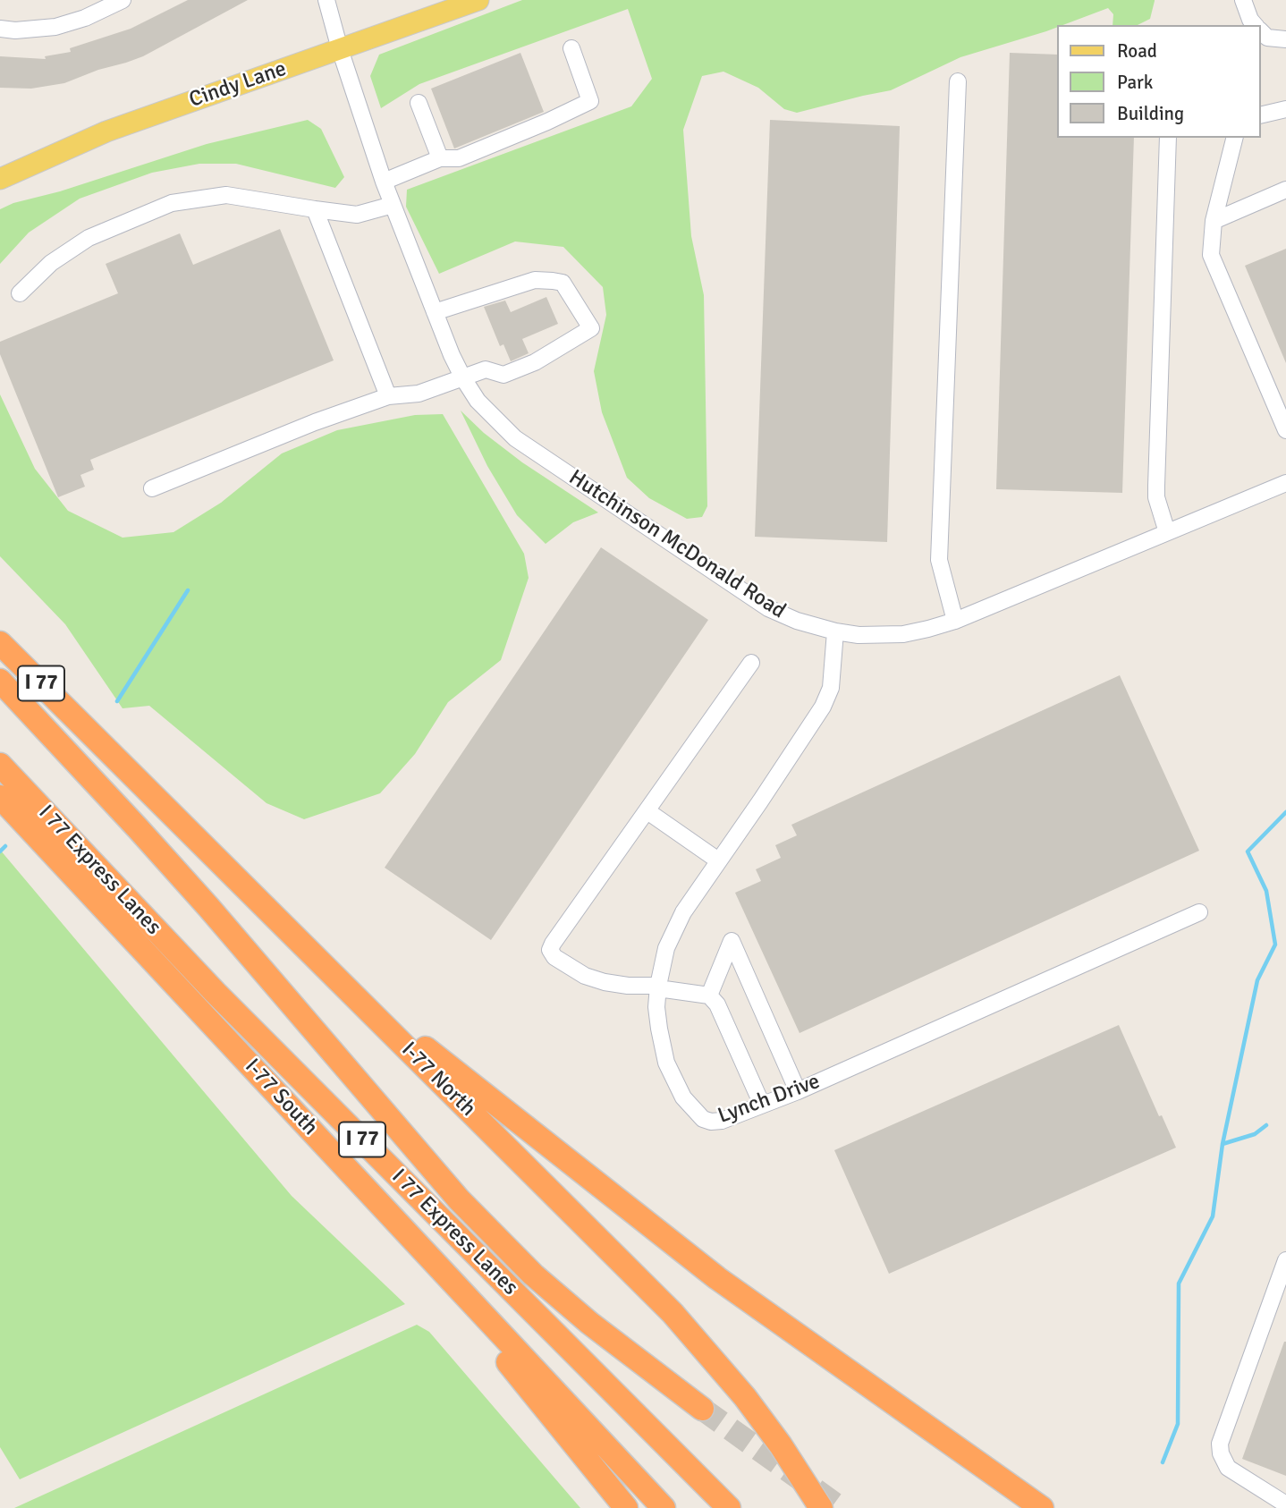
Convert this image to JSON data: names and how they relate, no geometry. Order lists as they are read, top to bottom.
{
  "streets": {
    "highway": [
      "I 77",
      "I 77 Express Lanes",
      "I-77 North",
      "I-77 South"
    ],
    "main road": ["Cindy Lane"],
    "street": ["Hutchinson McDonald Road", "Lynch Drive"]
  },
  "crossings": [
    ["Cindy Lane", "Hutchinson McDonald Road"],
    ["Hutchinson McDonald Road", "Lynch Drive"]
  ],
  "legend": ["Road", "Park", "Building"]
}
